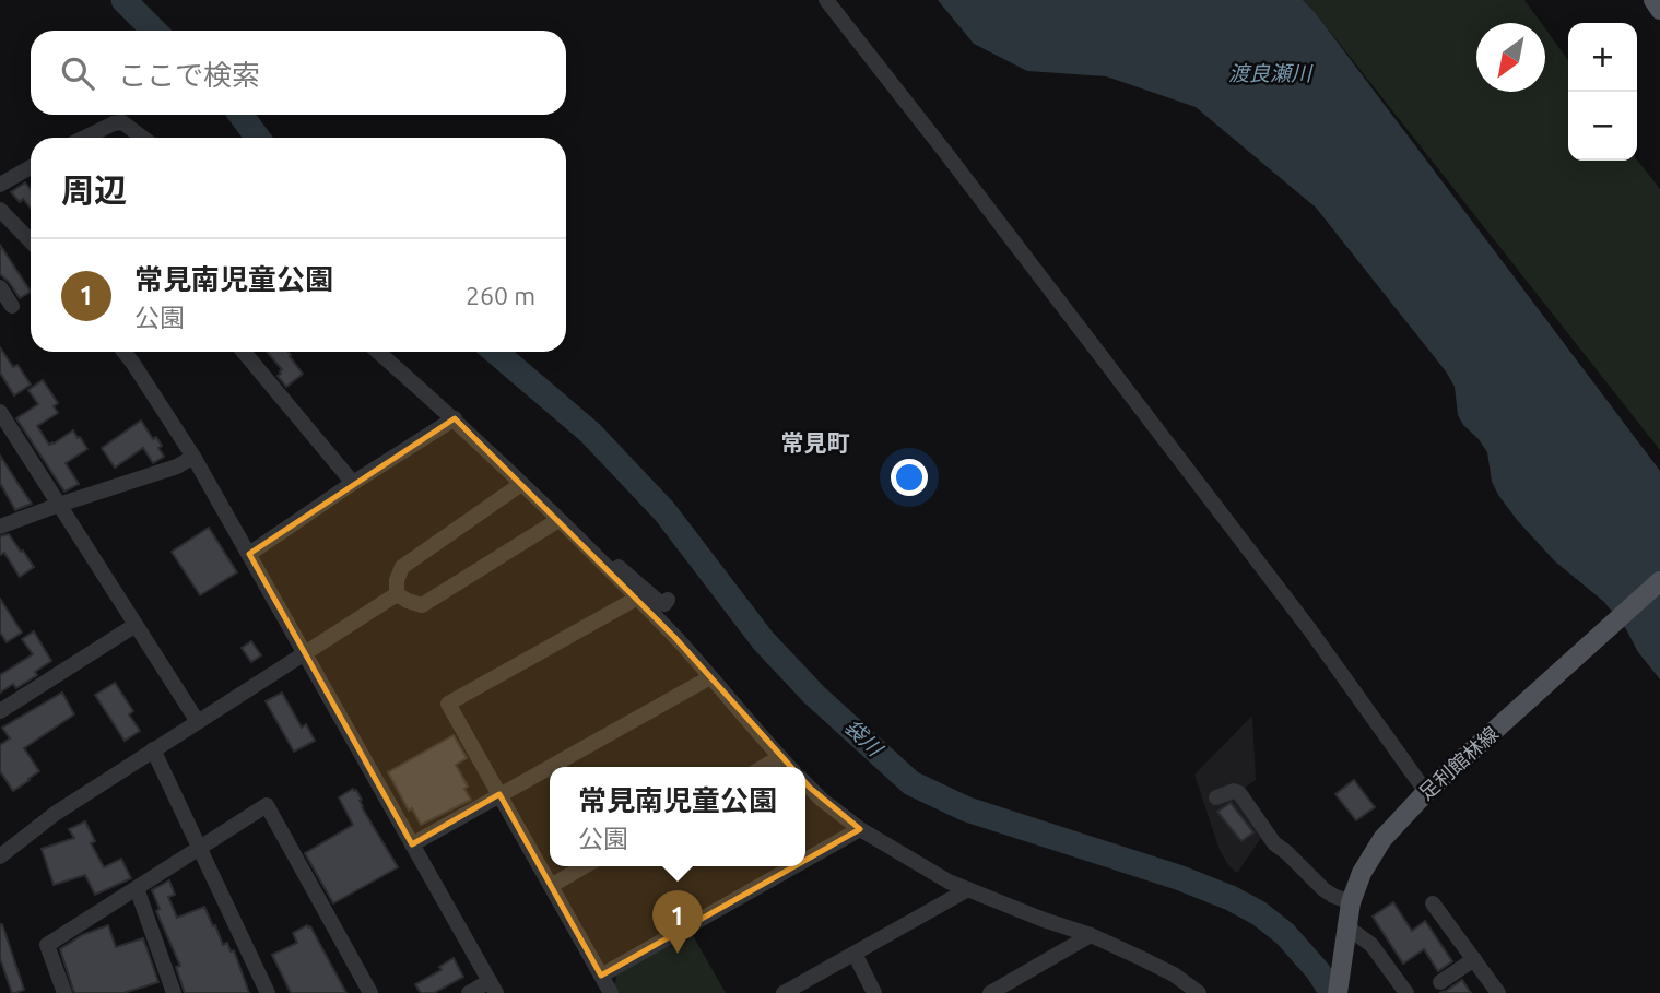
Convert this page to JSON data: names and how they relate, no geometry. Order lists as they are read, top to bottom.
{
  "streets": {
    "main road": ["足利館林線"]
  },
  "districts": ["常見町"],
  "water": ["渡良瀬川", "袋川"],
  "north": "bottom left",
  "page": {
    "map_buttons": ["+", "−"],
    "search": "ここで検索",
    "heading": "周辺",
    "list": [
      {
        "mark": "1",
        "name": "常見南児童公園",
        "note": "公園",
        "value": "260 m"
      }
    ],
    "popup": ["常見南児童公園", "公園"],
    "pins": "1"
  }
}
